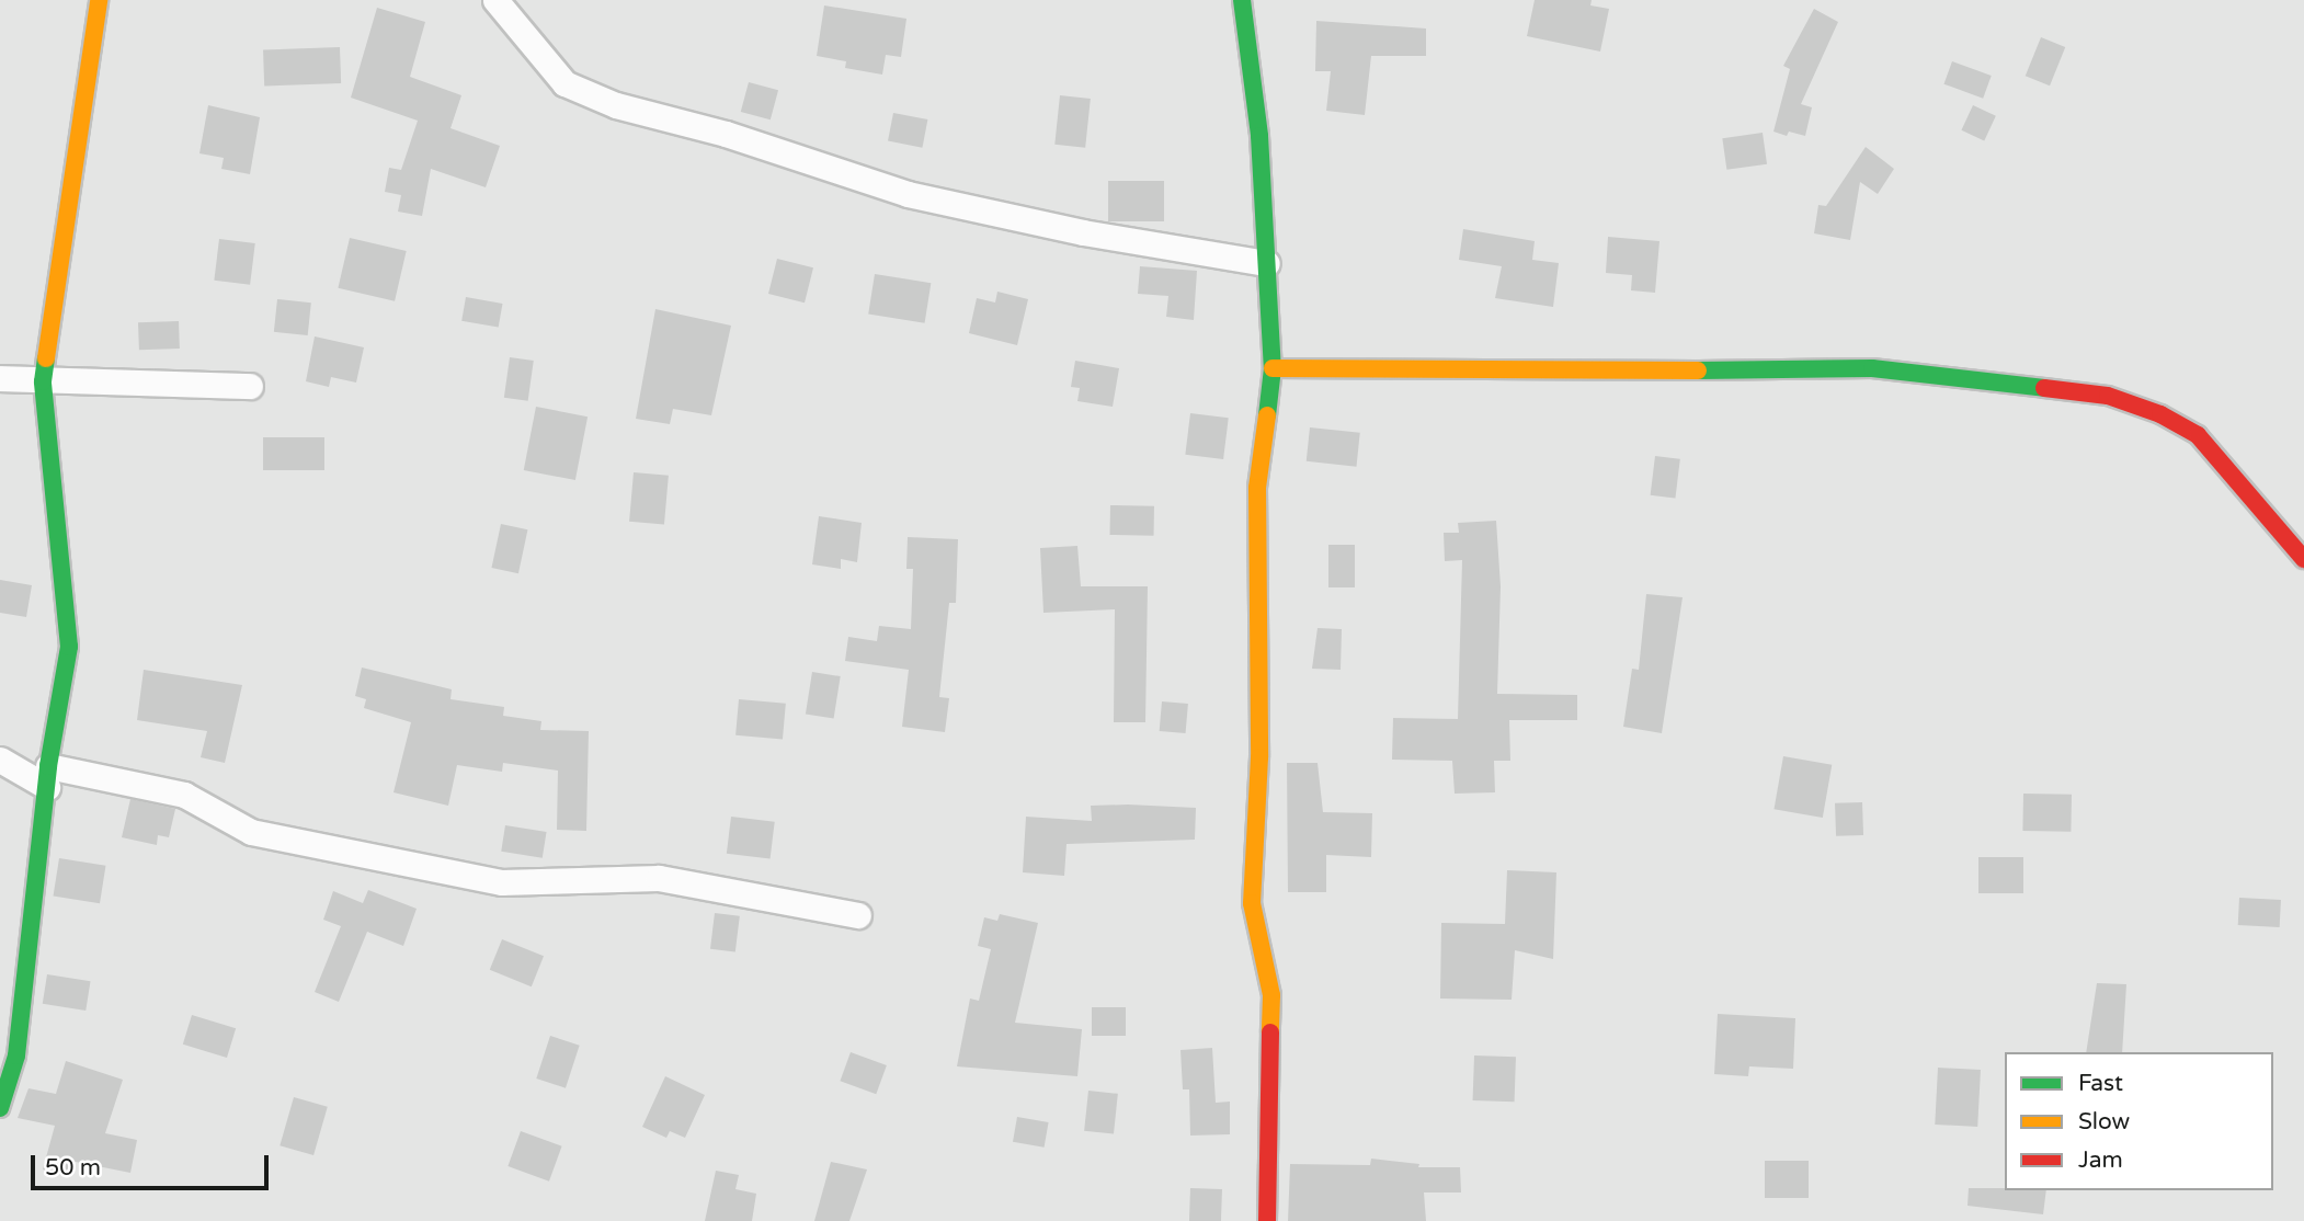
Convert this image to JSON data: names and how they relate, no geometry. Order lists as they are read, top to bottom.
{
  "legend": ["Fast", "Slow", "Jam"],
  "scale_bar": "50 m"
}
